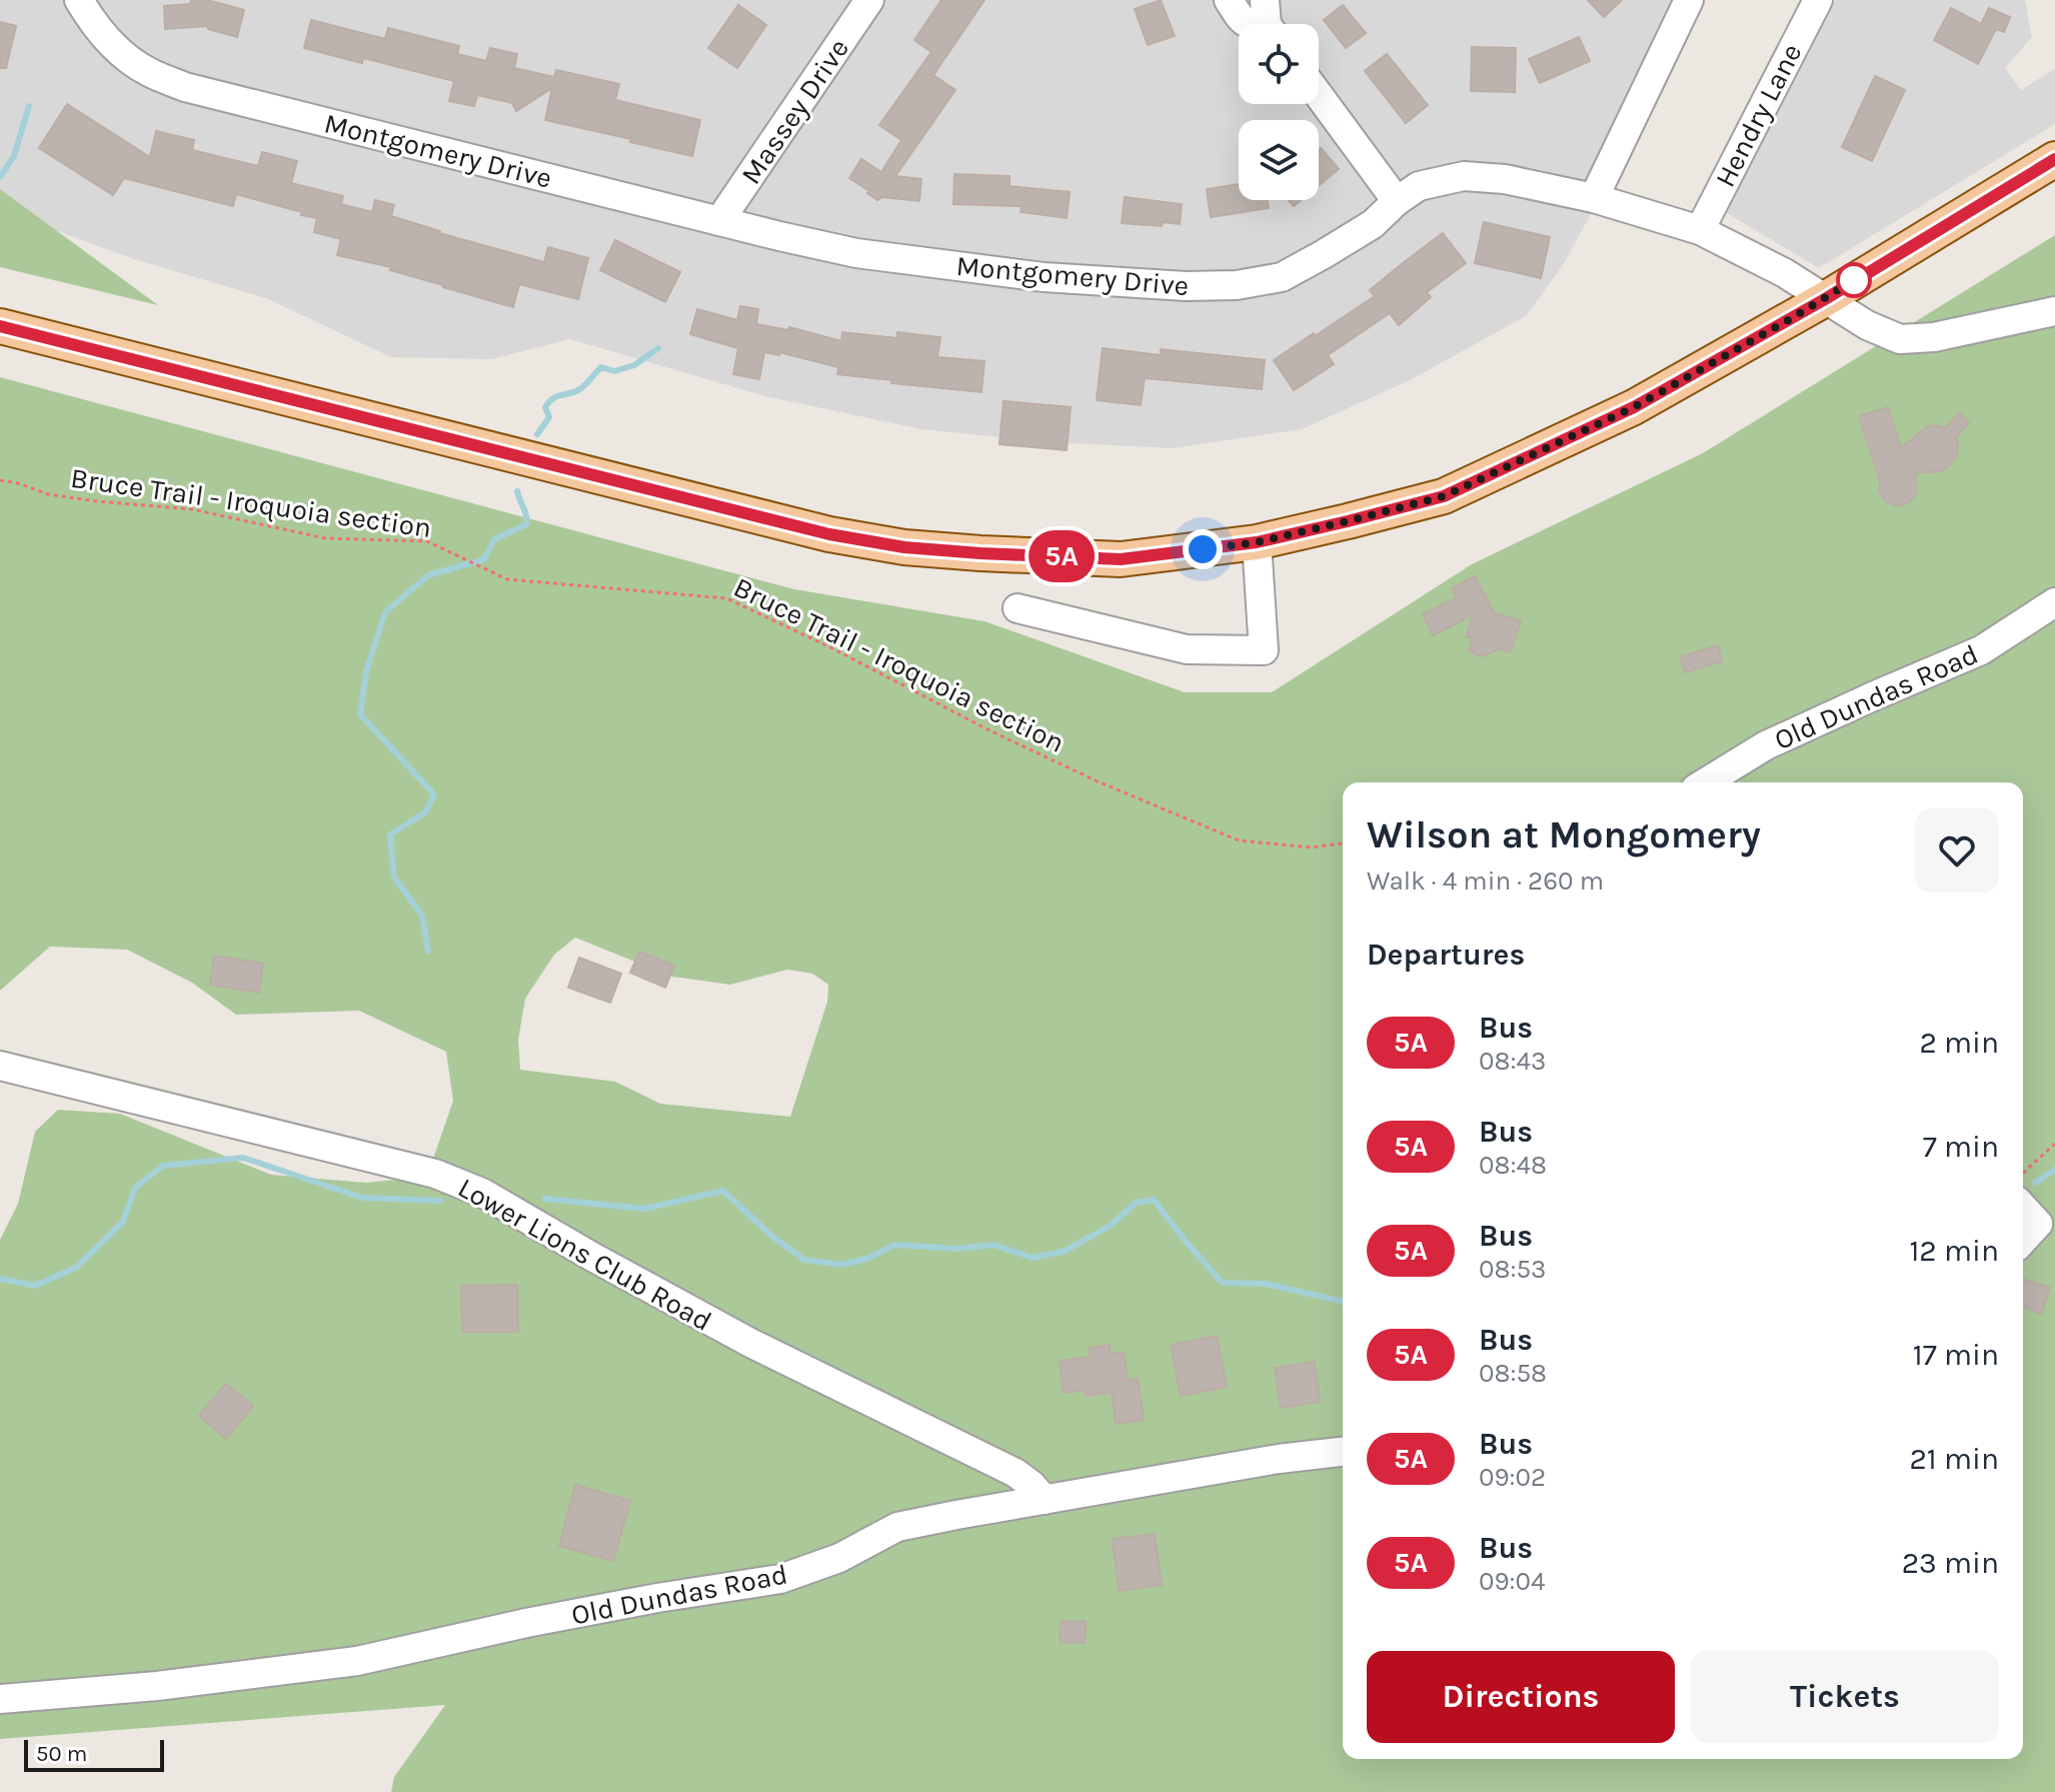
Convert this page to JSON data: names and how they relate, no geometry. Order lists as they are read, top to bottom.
{
  "streets": {
    "street": [
      "Massey Drive",
      "Hendry Lane",
      "Montgomery Drive",
      "Old Dundas Road",
      "Lower Lions Club Road"
    ],
    "path": ["Bruce Trail - Iroquoia section"]
  },
  "crossings": [
    ["Massey Drive", "Montgomery Drive"],
    ["Hendry Lane", "Montgomery Drive"],
    ["Old Dundas Road", "Lower Lions Club Road"]
  ],
  "lines": ["bus line 5A"],
  "scale_bar": "50 m",
  "page": {
    "on_map": "5A",
    "heading": [
      ["Wilson at Mongomery", "Walk · 4 min · 260 m"],
      "Departures"
    ],
    "list": [
      {
        "mark": "5A",
        "name": "Bus",
        "note": "08:43",
        "value": "2 min"
      },
      {
        "mark": "5A",
        "name": "Bus",
        "note": "08:48",
        "value": "7 min"
      },
      {
        "mark": "5A",
        "name": "Bus",
        "note": "08:53",
        "value": "12 min"
      },
      {
        "mark": "5A",
        "name": "Bus",
        "note": "08:58",
        "value": "17 min"
      },
      {
        "mark": "5A",
        "name": "Bus",
        "note": "09:02",
        "value": "21 min"
      },
      {
        "mark": "5A",
        "name": "Bus",
        "note": "09:04",
        "value": "23 min"
      }
    ],
    "buttons": ["Directions", "Tickets"],
    "scale": "50 m"
  }
}
